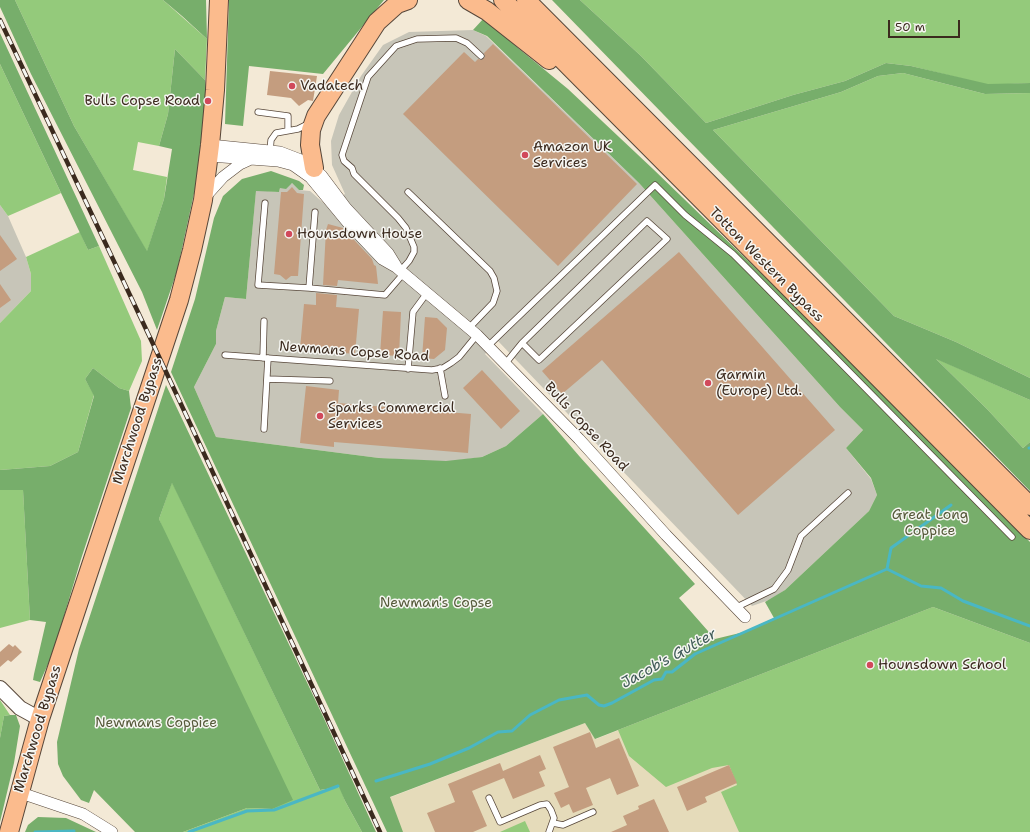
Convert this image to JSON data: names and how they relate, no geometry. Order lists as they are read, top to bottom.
{
  "streets": {
    "main road": ["Totton Western Bypass", "Marchwood Bypass"],
    "street": ["Bulls Copse Road"],
    "lane": ["Newmans Copse Road"]
  },
  "crossings": [
    ["Newmans Copse Road", "Bulls Copse Road"],
    ["Marchwood Bypass", "Bulls Copse Road"]
  ],
  "water": ["Jacob's Gutter"],
  "parks": ["Great Long Coppice", "Newman's Copse", "Newmans Coppice"],
  "places": [
    "Vadatech",
    "Bulls Copse Road",
    "Amazon UK Services",
    "Hounsdown House",
    "Garmin (Europe) Ltd.",
    "Sparks Commercial Services",
    "Hounsdown School"
  ],
  "scale_bar": "50 m"
}
